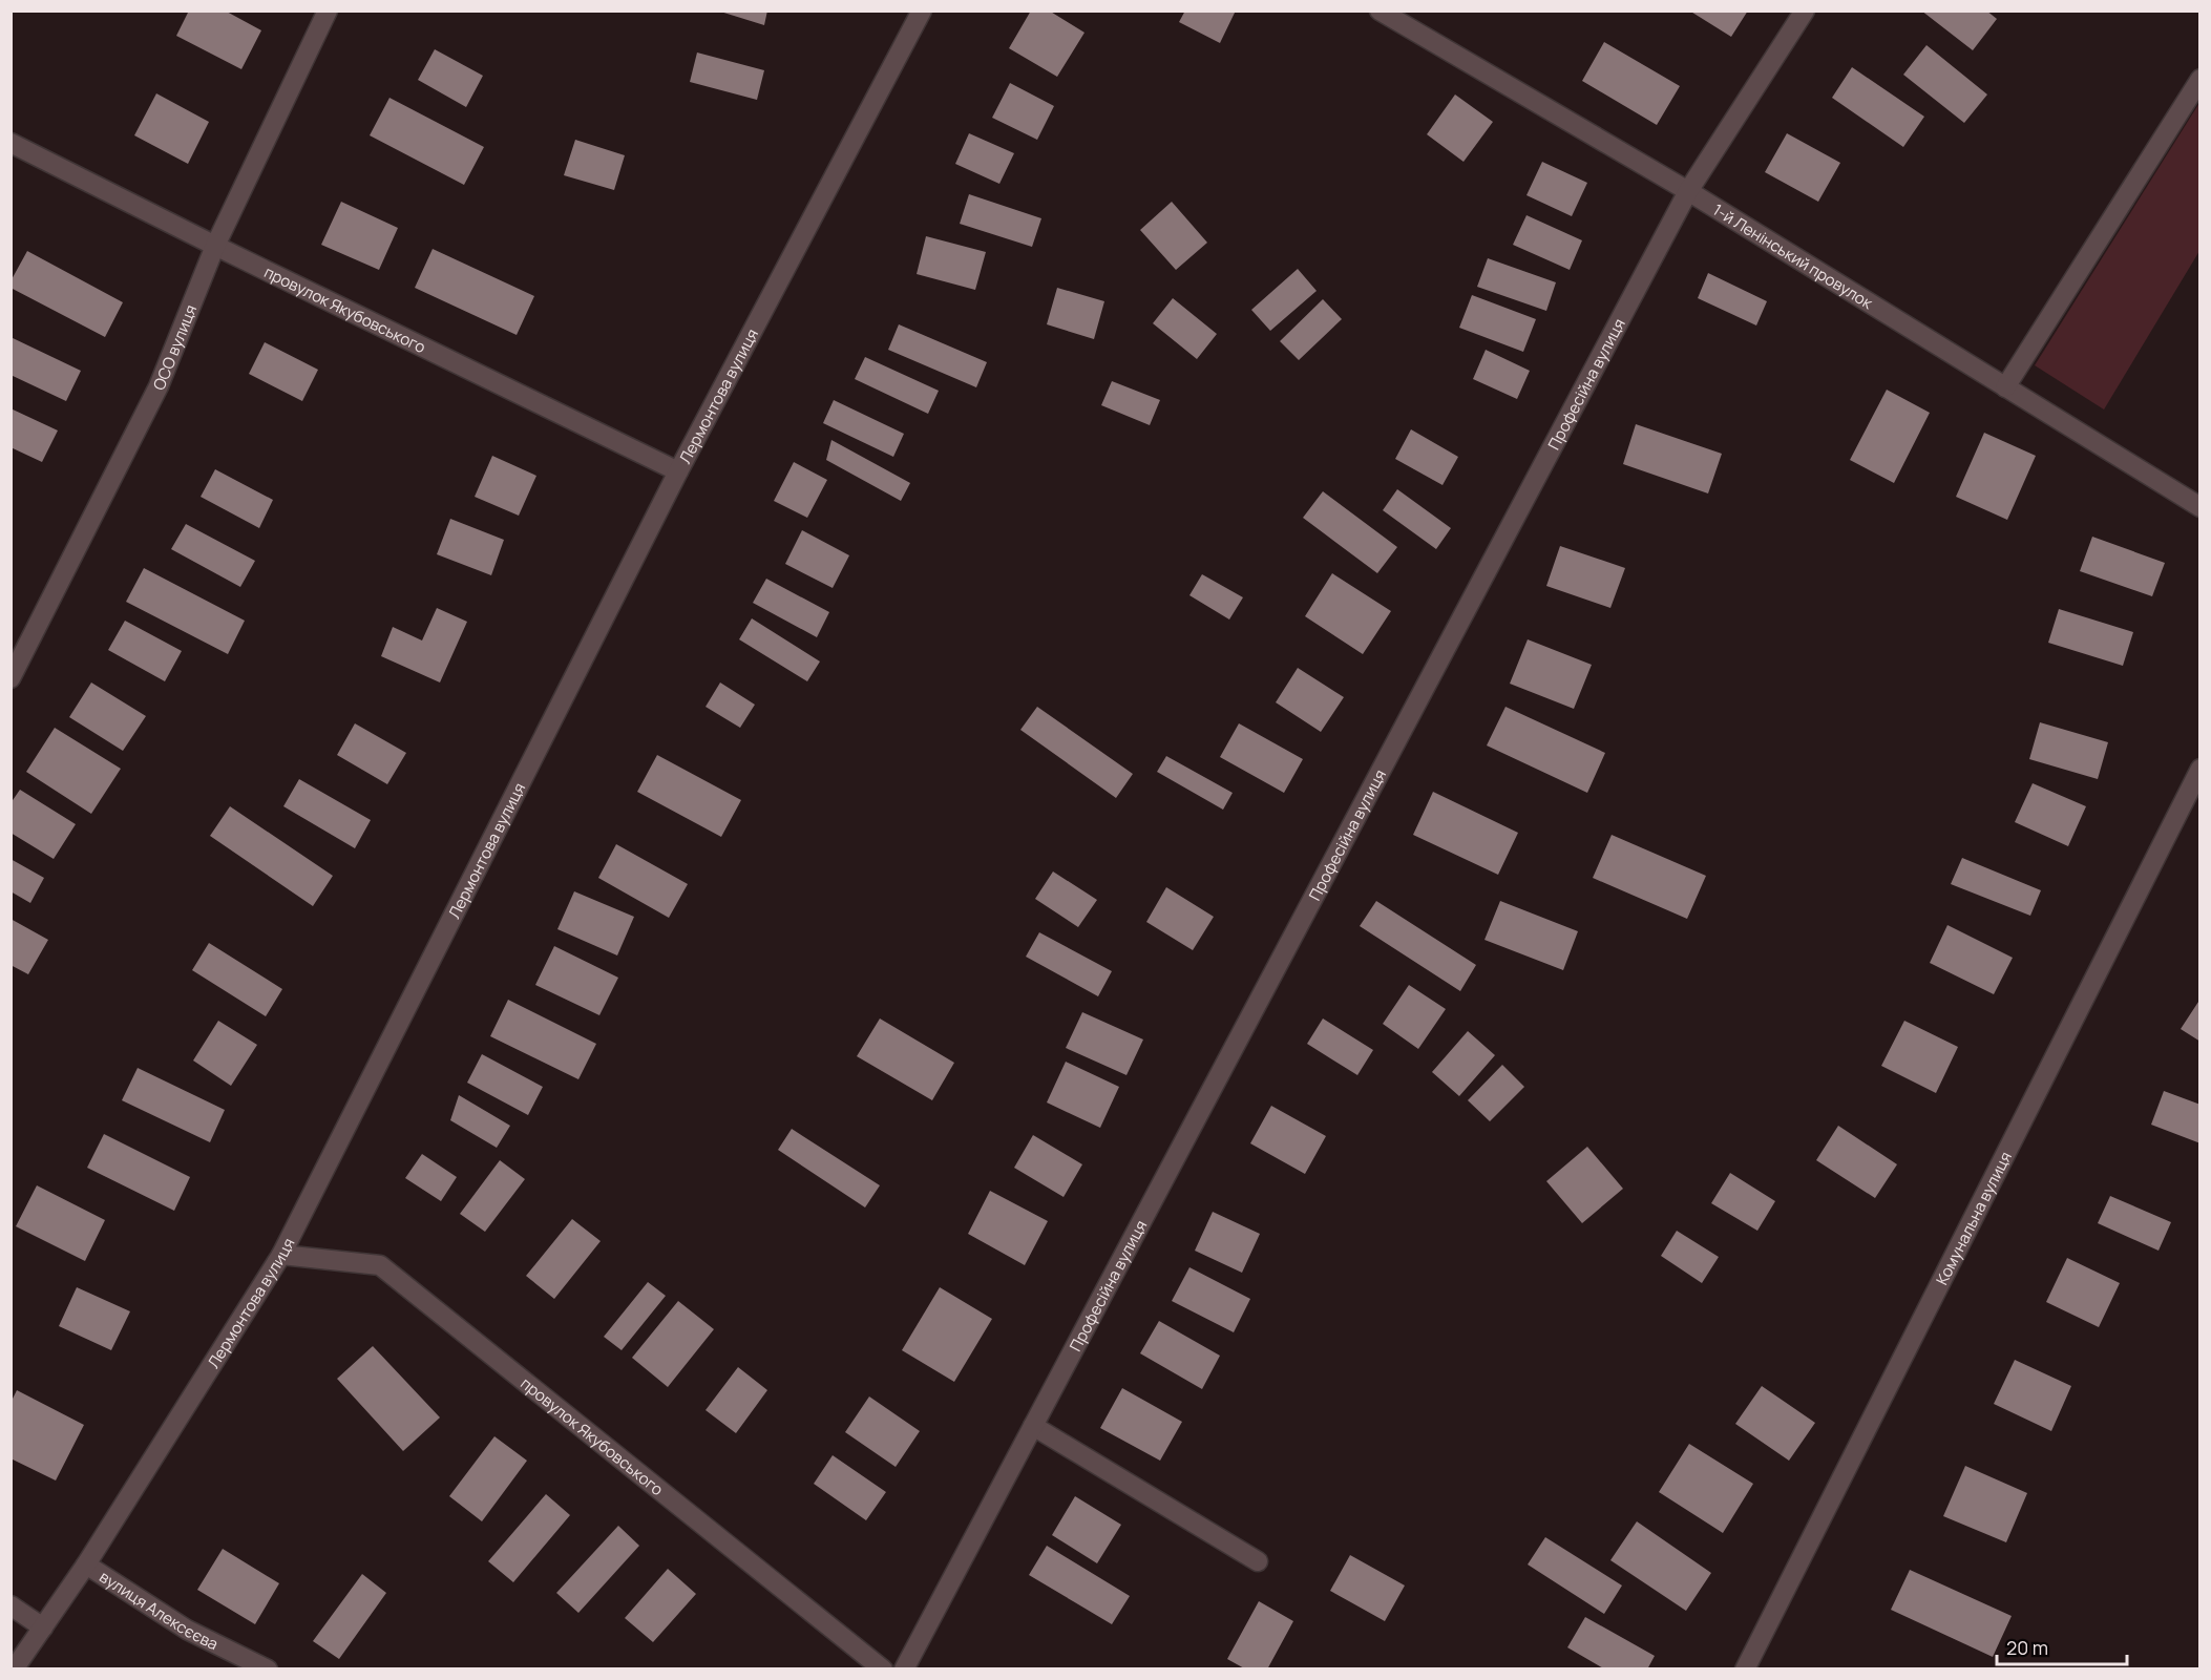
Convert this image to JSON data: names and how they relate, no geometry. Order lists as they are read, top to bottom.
{
  "streets": {
    "street": [
      "1-й Ленінський провулок",
      "провулок Якубовського",
      "ОСО вулиця",
      "Професійна вулиця",
      "Лермонтова вулиця",
      "Комунальна вулиця",
      "вулиця Алексєєва"
    ]
  },
  "crossings": [
    ["1-й Ленінський провулок", "Професійна вулиця"],
    ["провулок Якубовського", "ОСО вулиця"],
    ["провулок Якубовського", "Лермонтова вулиця"],
    ["Лермонтова вулиця", "вулиця Алексєєва"]
  ],
  "scale_bar": "20 m"
}
